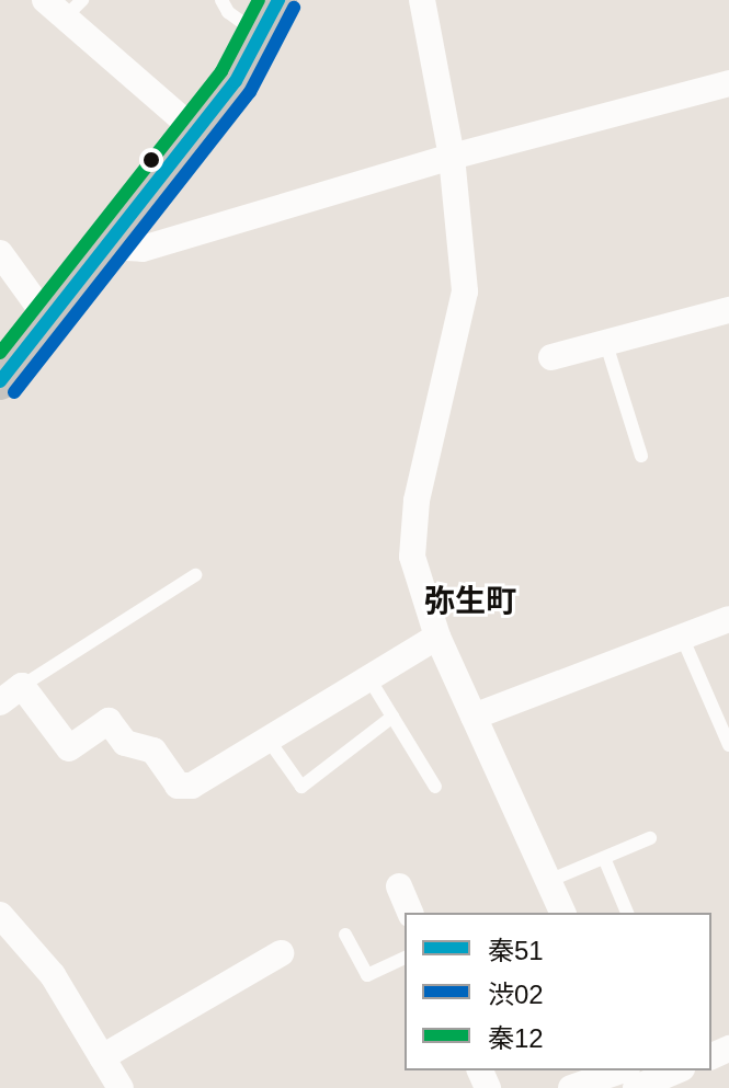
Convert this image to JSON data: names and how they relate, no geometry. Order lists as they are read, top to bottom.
{
  "districts": ["弥生町"],
  "lines": ["transit line 秦51", "transit line 秦12", "transit line 渋02"],
  "legend": ["秦51", "渋02", "秦12"]
}
